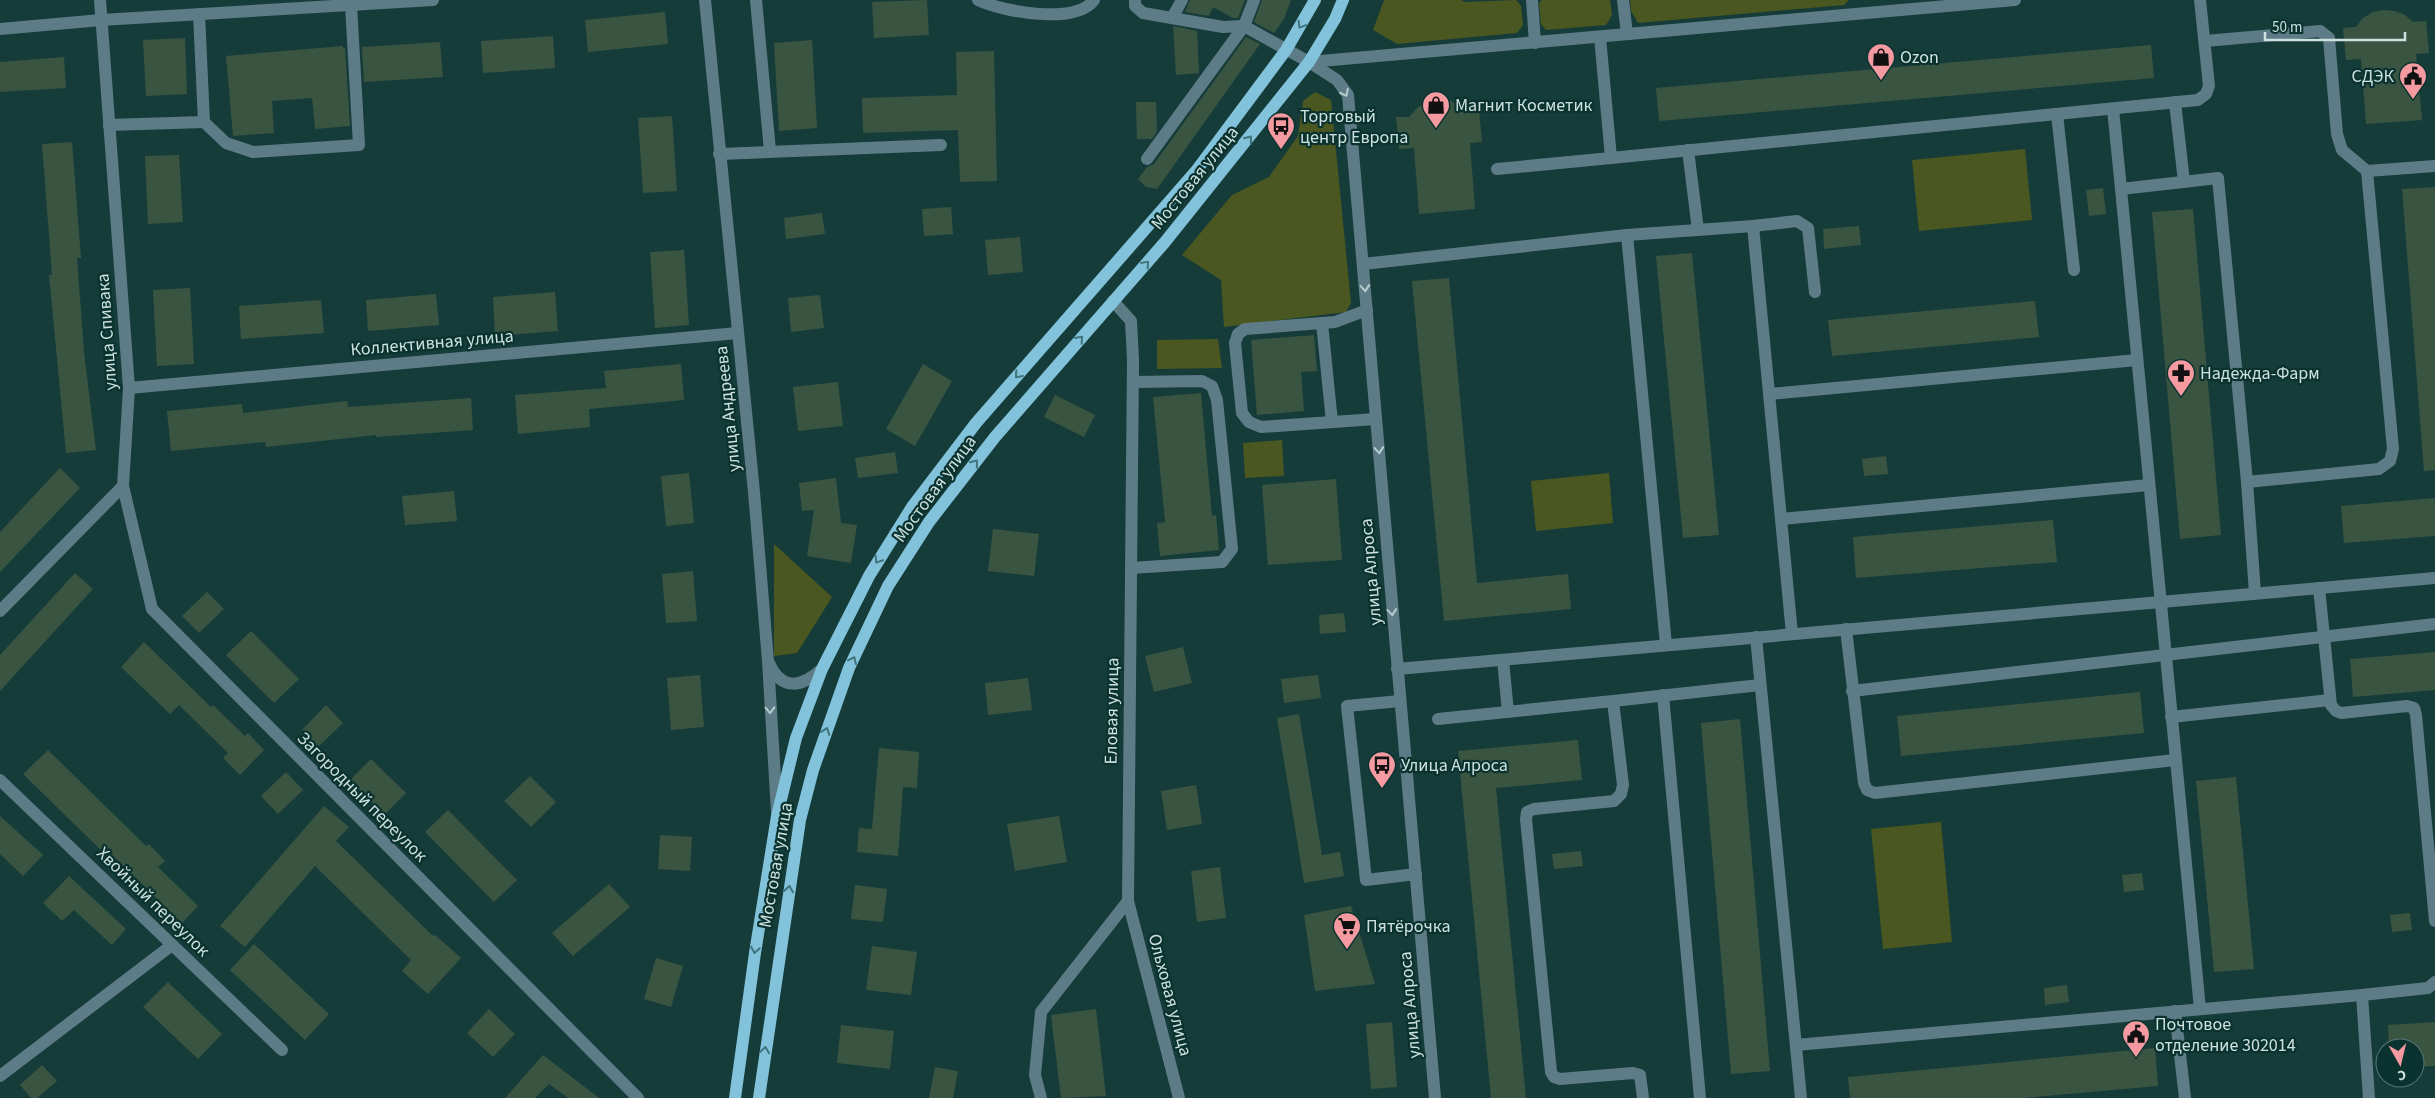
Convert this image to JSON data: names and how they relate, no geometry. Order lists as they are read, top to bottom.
{
  "streets": {
    "main road": ["Мостовая улица"],
    "street": [
      "улица Спивака",
      "Коллективная улица",
      "улица Андреева",
      "улица Алроса",
      "Еловая улица",
      "Загородный переулок",
      "Хвойный переулок",
      "Ольховая улица"
    ]
  },
  "crossings": [
    ["Мостовая улица", "улица Андреева"],
    ["Мостовая улица", "улица Алроса"],
    ["Мостовая улица", "Еловая улица"],
    ["улица Спивака", "Коллективная улица"],
    ["улица Спивака", "Загородный переулок"],
    ["Коллективная улица", "улица Андреева"],
    ["Еловая улица", "Ольховая улица"]
  ],
  "one_way": ["улица Алроса"],
  "places": {
    "shop": ["Ozon", "Магнит Косметик"],
    "public building": ["СДЭК", "Почтовое отделение 302014"],
    "bus stop": ["Торговый центр Европа", "Улица Алроса"],
    "pharmacy": ["Надежда-Фарм"],
    "supermarket": ["Пятёрочка"]
  },
  "scale_bar": "50 m",
  "north": "bottom"
}
